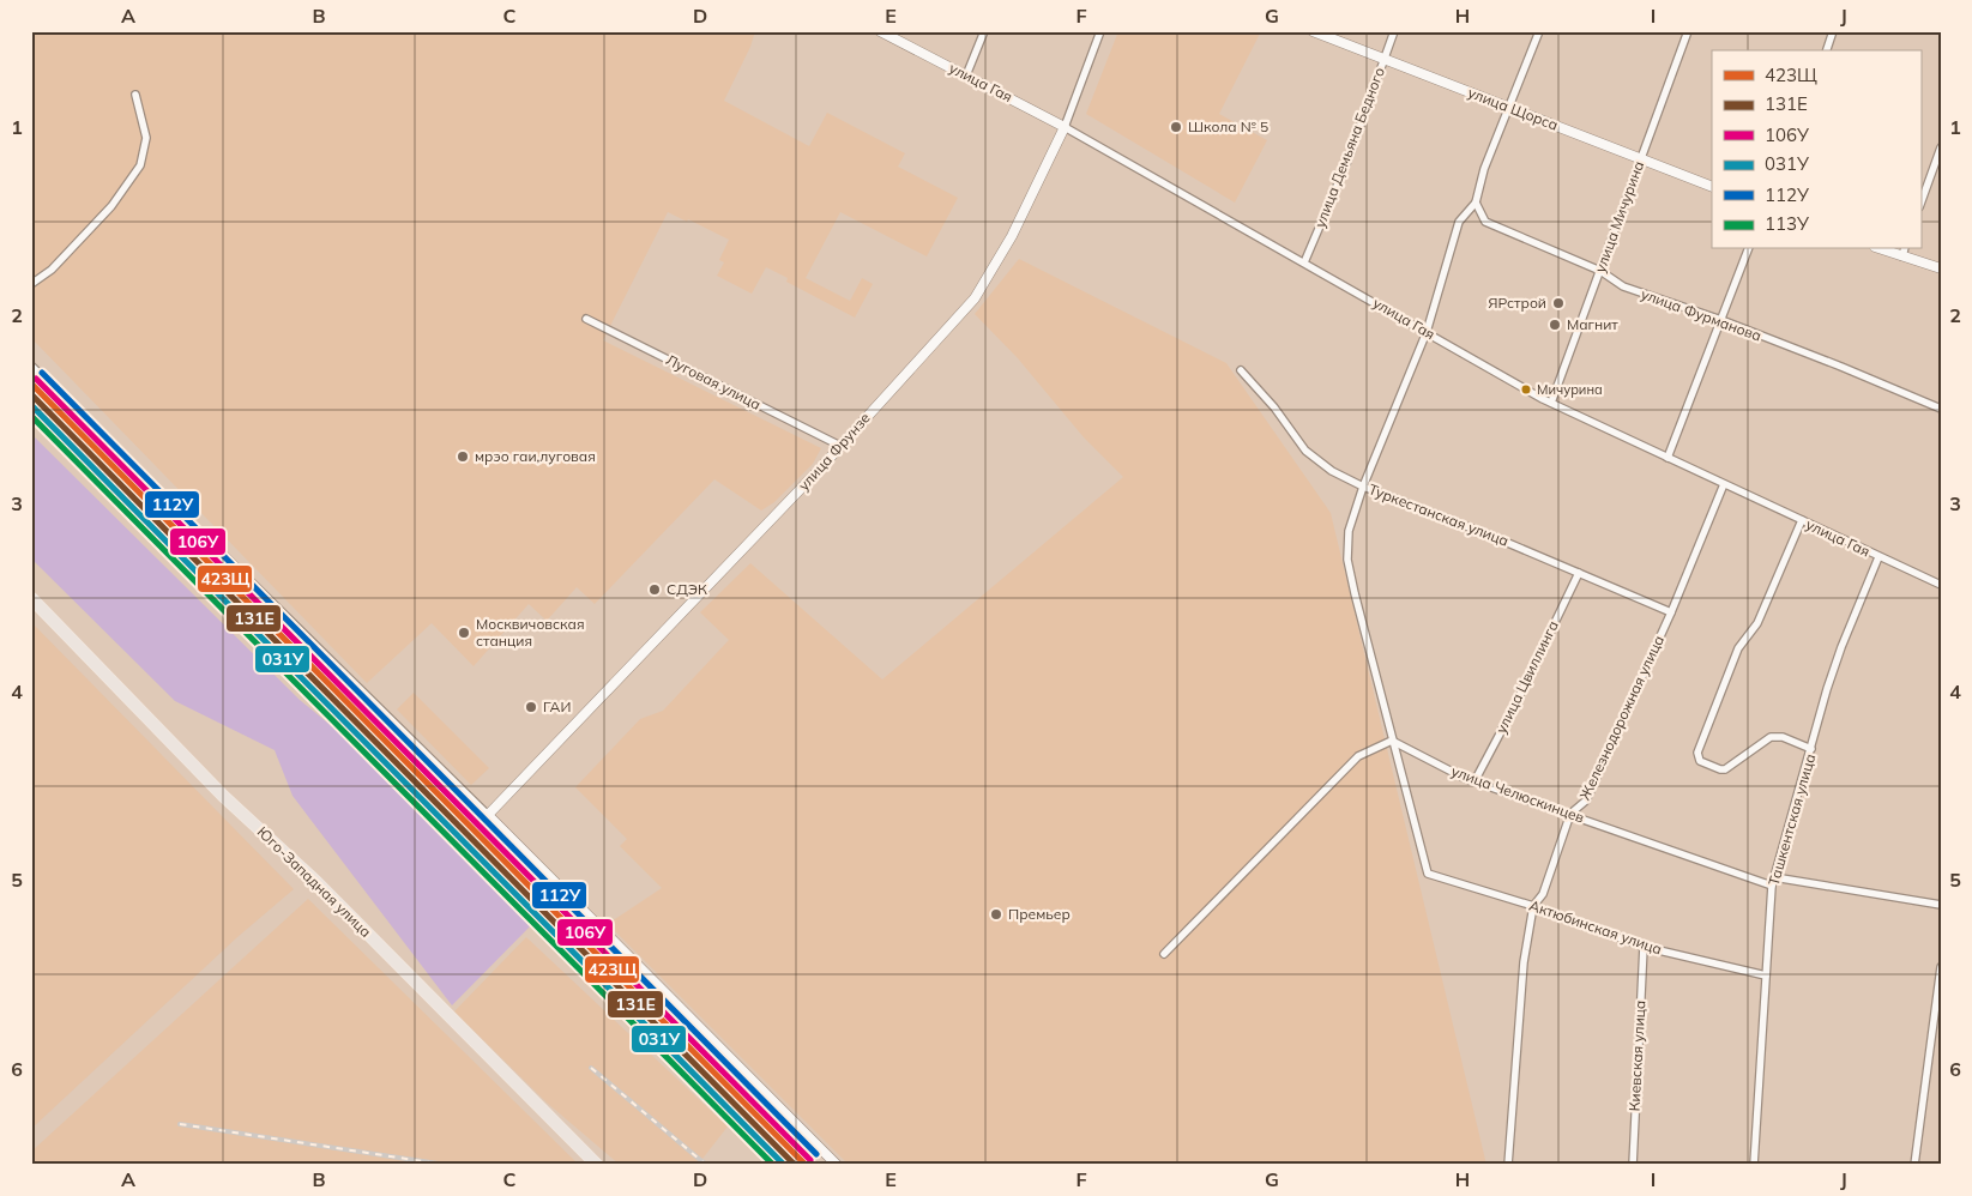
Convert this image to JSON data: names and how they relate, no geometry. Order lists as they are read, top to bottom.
{
  "streets": {
    "main road": ["Юго-Западная улица"],
    "street": [
      "улица Гая",
      "улица Щорса",
      "улица Демьяна Бедного",
      "улица Мичурина",
      "улица Фурманова",
      "Луговая улица",
      "улица Фрунзе",
      "Туркестанская улица",
      "улица Цвиллинга",
      "Железнодорожная улица",
      "улица Челюскинцев",
      "Ташкентская улица",
      "Актюбинская улица",
      "Киевская улица"
    ]
  },
  "crossings": [
    ["улица Гая", "улица Демьяна Бедного"],
    ["улица Гая", "улица Мичурина"],
    ["улица Гая", "улица Фрунзе"],
    ["улица Гая", "Железнодорожная улица"],
    ["улица Гая", "Ташкентская улица"],
    ["улица Щорса", "улица Демьяна Бедного"],
    ["улица Щорса", "улица Мичурина"],
    ["улица Мичурина", "улица Фурманова"],
    ["Луговая улица", "улица Фрунзе"],
    ["Туркестанская улица", "улица Цвиллинга"],
    ["Туркестанская улица", "Железнодорожная улица"],
    ["улица Цвиллинга", "улица Челюскинцев"],
    ["Железнодорожная улица", "улица Челюскинцев"],
    ["Железнодорожная улица", "Актюбинская улица"],
    ["улица Челюскинцев", "Ташкентская улица"],
    ["улица Челюскинцев", "Актюбинская улица"],
    ["Ташкентская улица", "Актюбинская улица"],
    ["Актюбинская улица", "Киевская улица"]
  ],
  "places": [
    "Школа № 5",
    "ЯРстрой",
    "Магнит",
    "Мичурина",
    "мрэо гаи,луговая",
    "СДЭК",
    "Москвичовская станция",
    "ГАИ",
    "Премьер"
  ],
  "lines": [
    "transit line 112У",
    "transit line 106У",
    "transit line 423Щ",
    "transit line 131Е",
    "transit line 031У",
    "transit line 113У"
  ],
  "legend": [
    "423Щ",
    "131Е",
    "106У",
    "031У",
    "112У",
    "113У"
  ],
  "grid": {
    "columns": [
      "A",
      "B",
      "C",
      "D",
      "E",
      "F",
      "G",
      "H",
      "I",
      "J"
    ],
    "rows": [
      "1",
      "2",
      "3",
      "4",
      "5",
      "6"
    ]
  }
}
